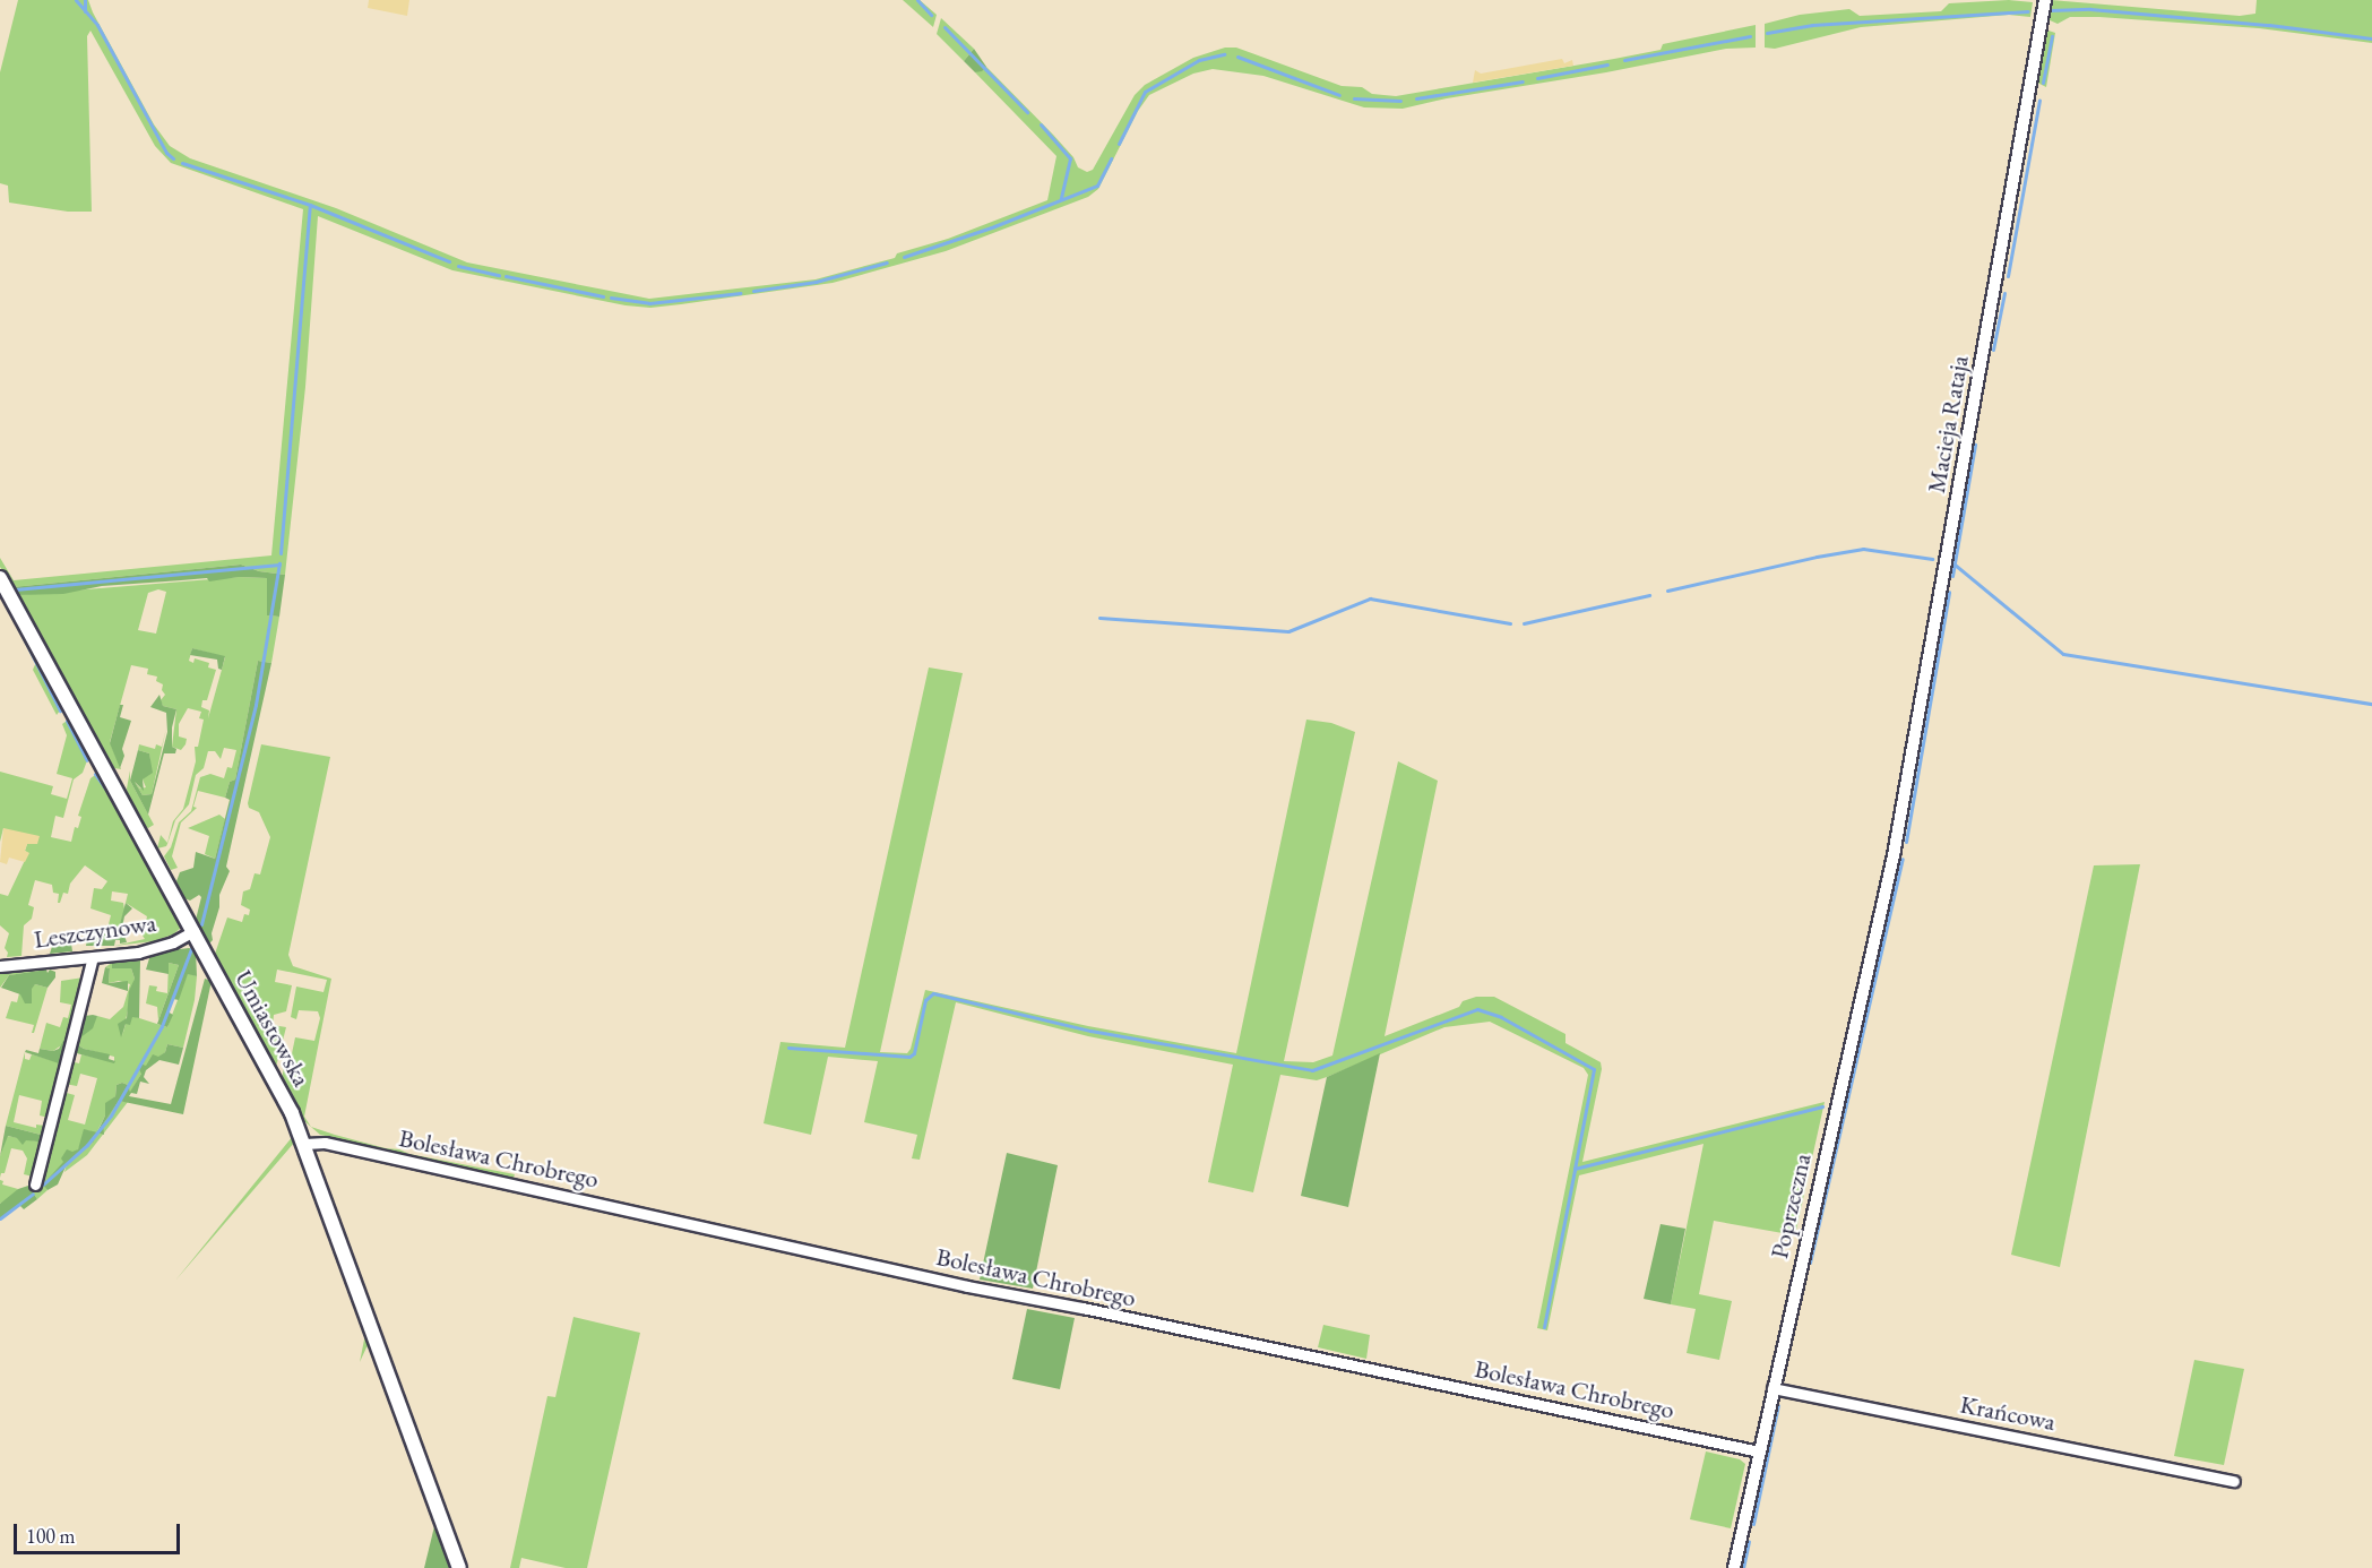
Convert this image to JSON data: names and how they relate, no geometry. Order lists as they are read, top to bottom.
{
  "streets": {
    "main road": ["Umiastowska"],
    "street": [
      "Macieja Rataja",
      "Leszczynowa",
      "Bolesława Chrobrego",
      "Poprzeczna",
      "Krańcowa"
    ]
  },
  "crossings": [
    ["Macieja Rataja", "Poprzeczna"],
    ["Leszczynowa", "Umiastowska"],
    ["Umiastowska", "Bolesława Chrobrego"],
    ["Bolesława Chrobrego", "Poprzeczna"],
    ["Poprzeczna", "Krańcowa"]
  ],
  "scale_bar": "100 m"
}
